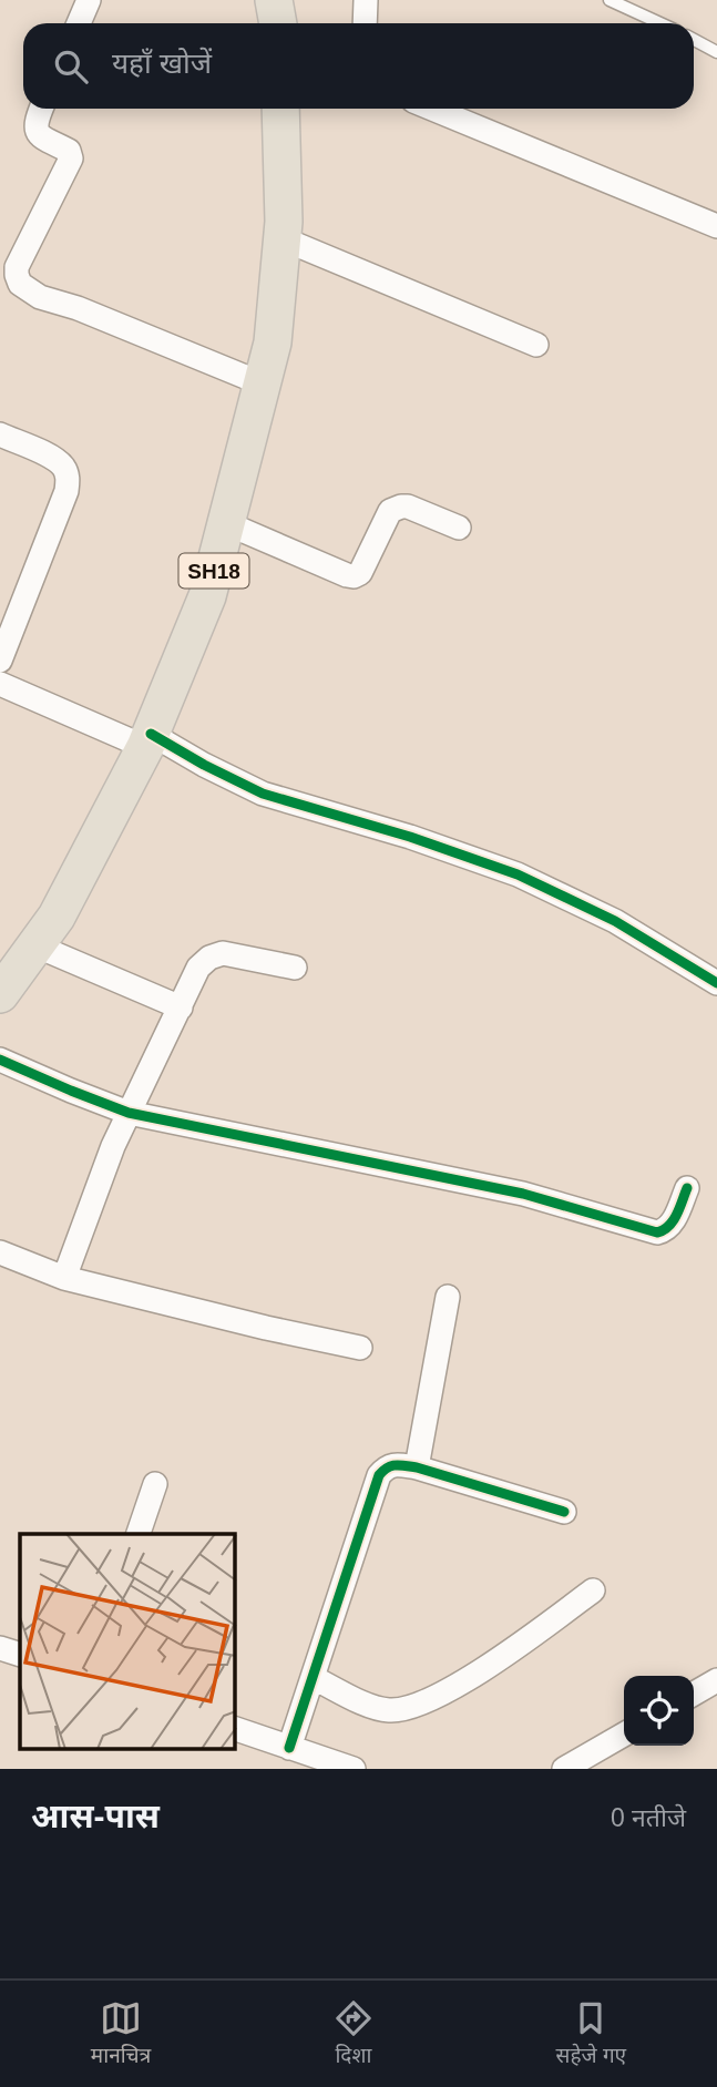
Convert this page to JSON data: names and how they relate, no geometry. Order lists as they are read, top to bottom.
{
  "streets": {
    "main road": ["SH18"]
  },
  "page": {
    "search": "यहाँ खोजें",
    "heading": ["आस-पास", "0 नतीजे"],
    "nav": ["मानचित्र", "दिशा", "सहेजे गए"]
  }
}
